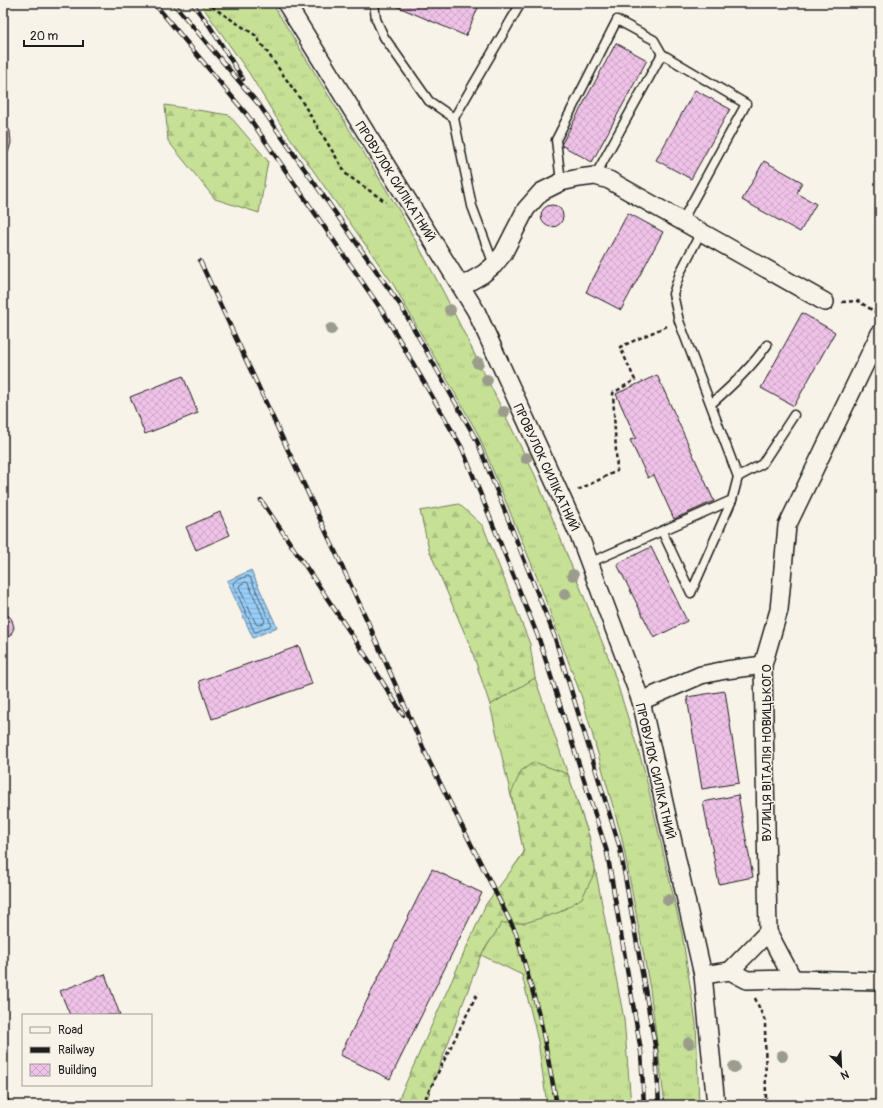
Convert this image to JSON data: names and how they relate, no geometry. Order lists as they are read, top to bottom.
{
  "streets": {
    "street": ["ПРОВУЛОК СИЛІКАТНИЙ", "ВУЛИЦЯ ВІТАЛІЯ НОВИЦЬКОГО"]
  },
  "legend": ["Road", "Railway", "Building"],
  "scale_bar": "20 m",
  "north": "bottom right"
}
